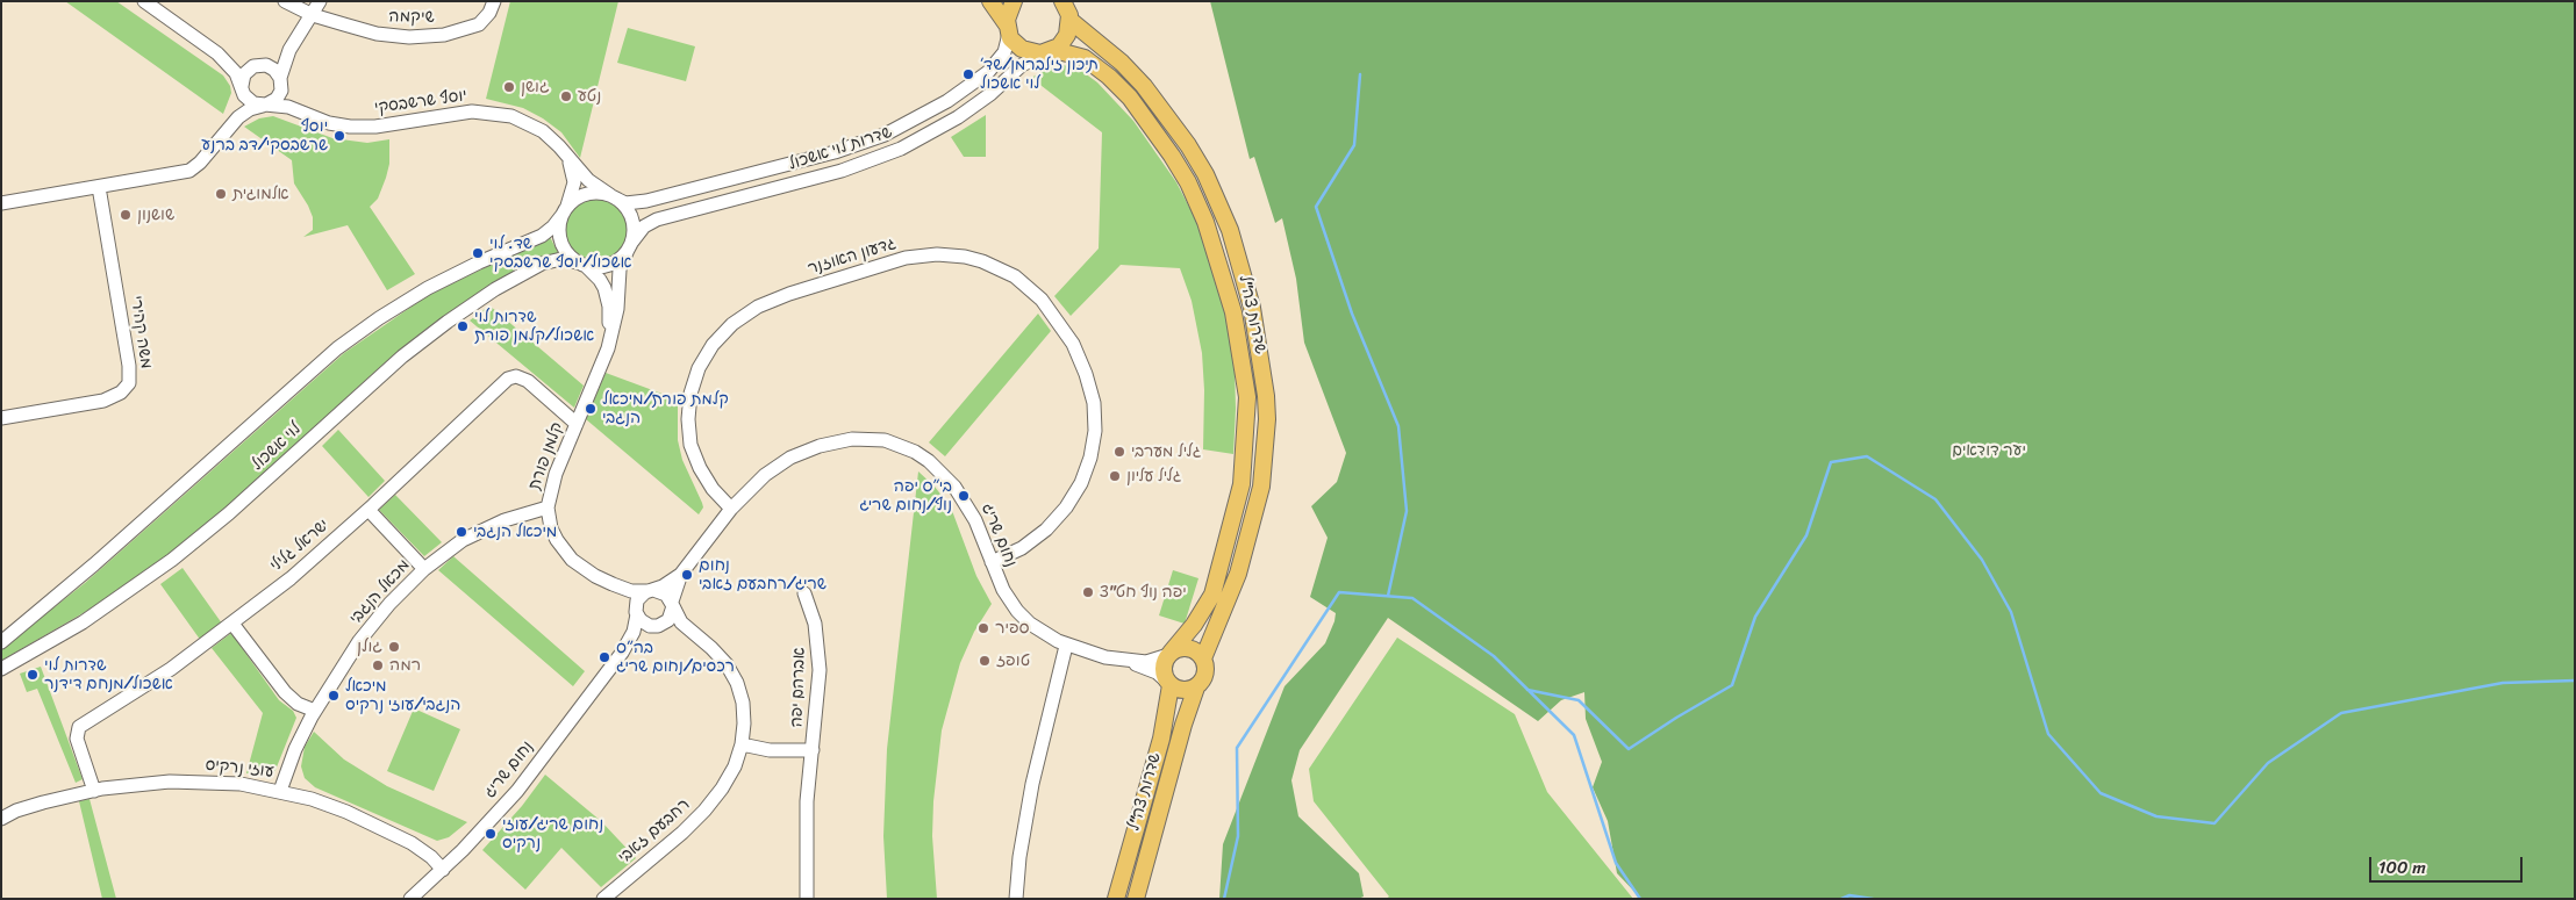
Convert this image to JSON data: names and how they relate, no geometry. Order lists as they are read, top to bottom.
{
  "streets": {
    "main road": ["שדרות צה\"ל"],
    "street": [
      "שיקמה",
      "יוסף שרשבסקי",
      "שדרות לוי אשכול",
      "גדעון האוזנר",
      "משה קהירי",
      "לוי אשכול",
      "קלמן פורת",
      "נחום שריג",
      "ישראל גלילי",
      "מכאל הנגבי",
      "אברהם יפה",
      "עוזי נרקיס",
      "רחבעם זאבי"
    ]
  },
  "crossings": [
    ["יוסף שרשבסקי", "שדרות לוי אשכול"],
    ["יוסף שרשבסקי", "לוי אשכול"],
    ["יוסף שרשבסקי", "קלמן פורת"],
    ["שדרות לוי אשכול", "שדרות צה\"ל"],
    ["שדרות לוי אשכול", "לוי אשכול"],
    ["שדרות לוי אשכול", "קלמן פורת"],
    ["גדעון האוזנר", "נחום שריג"],
    ["שדרות צה\"ל", "נחום שריג"],
    ["לוי אשכול", "קלמן פורת"],
    ["קלמן פורת", "נחום שריג"],
    ["קלמן פורת", "ישראל גלילי"],
    ["קלמן פורת", "מכאל הנגבי"],
    ["קלמן פורת", "רחבעם זאבי"],
    ["נחום שריג", "עוזי נרקיס"],
    ["נחום שריג", "רחבעם זאבי"],
    ["ישראל גלילי", "עוזי נרקיס"],
    ["מכאל הנגבי", "עוזי נרקיס"],
    ["אברהם יפה", "רחבעם זאבי"]
  ],
  "parks": ["יער דודאים"],
  "places": [
    "תיכון זילברמן/שד׳ לוי אשכול",
    "גושן",
    "נטע",
    "יוסף שרשבסקי/דב ברנע",
    "אלמוגית",
    "שושנון",
    "שד. לוי אשכול/יוסף שרשבסקי",
    "שדרות לוי אשכול/קלמן פורת",
    "קלמת פורת/מיכאל הנגבי",
    "גליל מערבי",
    "גליל עליון",
    "בי״ס יפה נוף/נחום שריג",
    "מיכאל הנגבי",
    "נחום שריג/רחבעם זאבי",
    "יפה נוף חט\"צ",
    "ספיר",
    "גולן",
    "בה״ס רכסים/נחום שריג",
    "טופז",
    "רמה",
    "שדרות לוי אשכול/מנחם דידנר",
    "מיכאל הנגבי/עוזי נרקיס",
    "נחום שריג/עוזי נרקיס"
  ],
  "scale_bar": "100 m"
}
